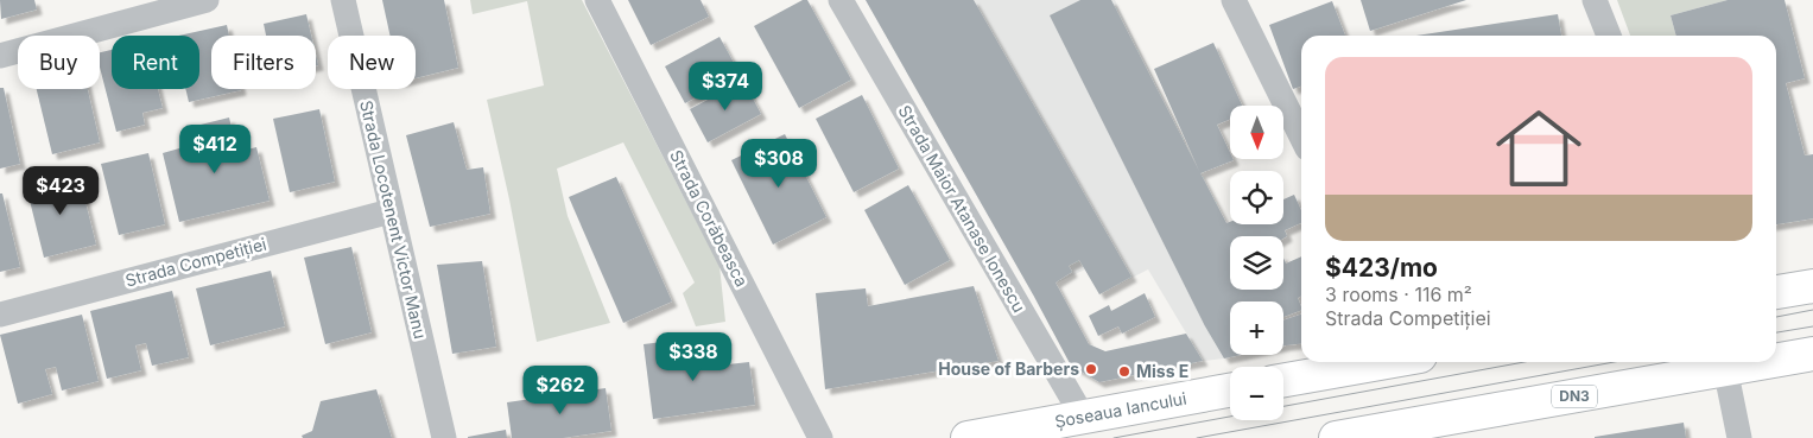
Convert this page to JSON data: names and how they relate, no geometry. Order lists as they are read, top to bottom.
{
  "streets": {
    "main road": ["DN3", "Șoseaua Iancului"],
    "street": [
      "Strada Maior Atanase Ionescu",
      "Strada Corăbeasca",
      "Strada Locotenent Victor Manu",
      "Strada Competiției"
    ]
  },
  "crossings": [
    ["Strada Maior Atanase Ionescu", "Șoseaua Iancului"],
    ["Strada Locotenent Victor Manu", "Strada Competiției"]
  ],
  "places": ["House of Barbers", "Miss E"],
  "north": "bottom",
  "page": {
    "chip": [
      "Buy",
      "Rent",
      "Filters",
      "New"
    ],
    "list": [
      {
        "name": "$423/mo",
        "note": "3 rooms · 116 m² · Strada Competiției"
      }
    ],
    "price": [
      "$374",
      "$412",
      "$308",
      "$423",
      "$338",
      "$262"
    ],
    "map_buttons": ["+", "−"]
  }
}
